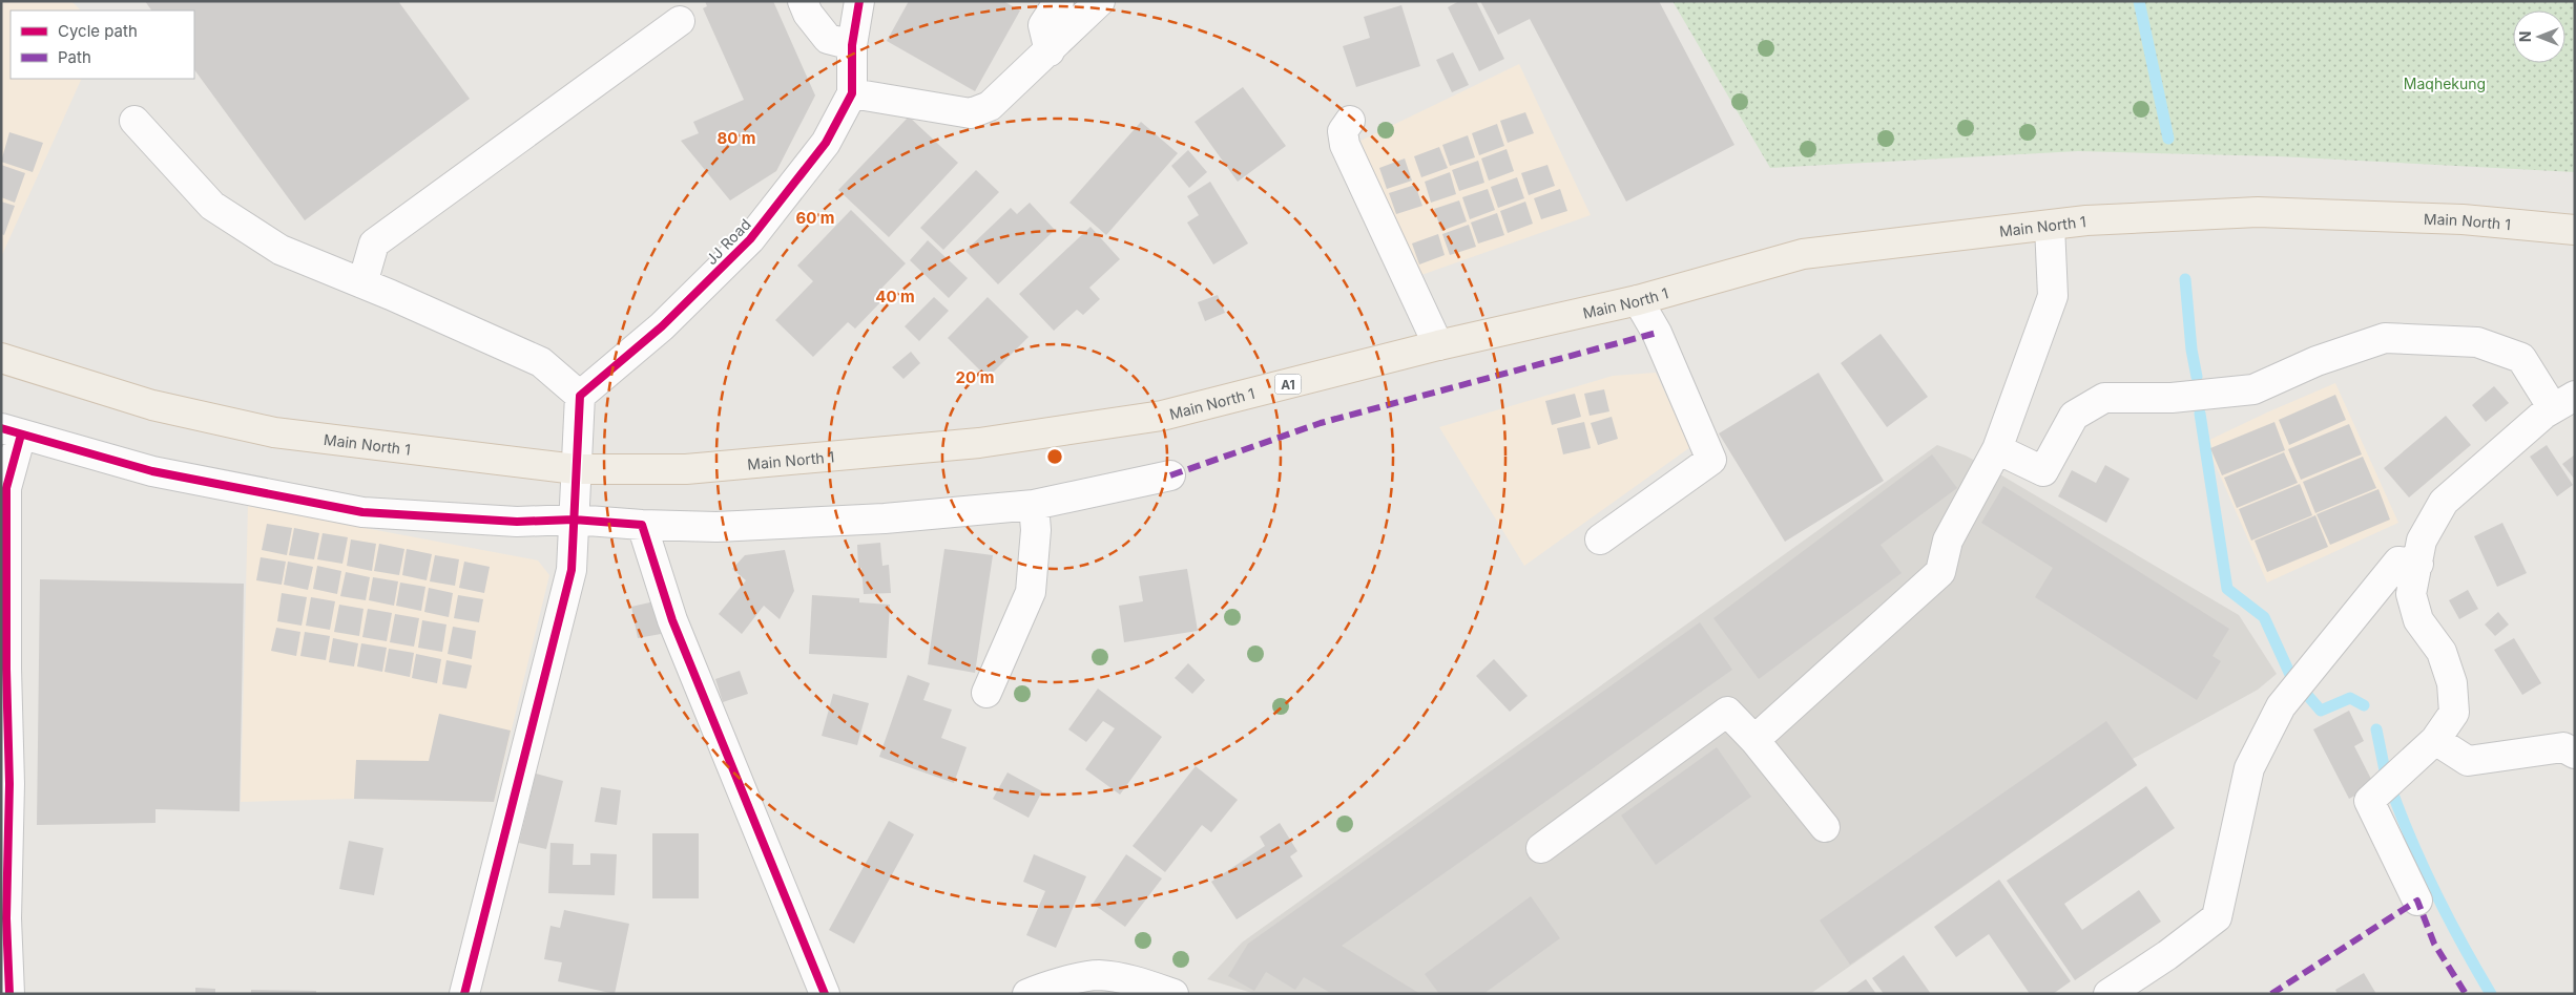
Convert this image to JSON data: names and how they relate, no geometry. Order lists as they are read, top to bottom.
{
  "streets": {
    "main road": ["Main North 1", "A1"],
    "street": ["JJ Road"]
  },
  "parks": ["Maqhekung"],
  "legend": ["Cycle path", "Path"],
  "north": "left",
  "rings": [
    "80 m",
    "60 m",
    "40 m",
    "20 m"
  ]
}
